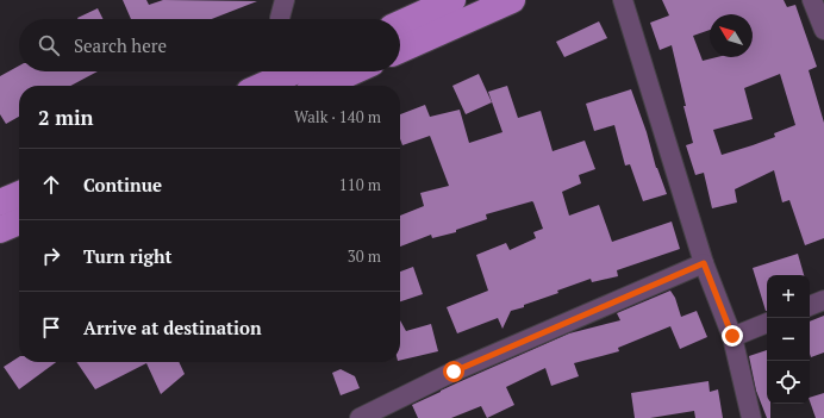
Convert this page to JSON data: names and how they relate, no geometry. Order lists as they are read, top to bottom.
{
  "north": "top left",
  "page": {
    "search": "Search here",
    "heading": ["2 min", "Walk · 140 m"],
    "list": [
      ["Continue", "110 m"],
      ["Turn right", "30 m"],
      "Arrive at destination"
    ],
    "map_buttons": ["+", "−"]
  }
}
